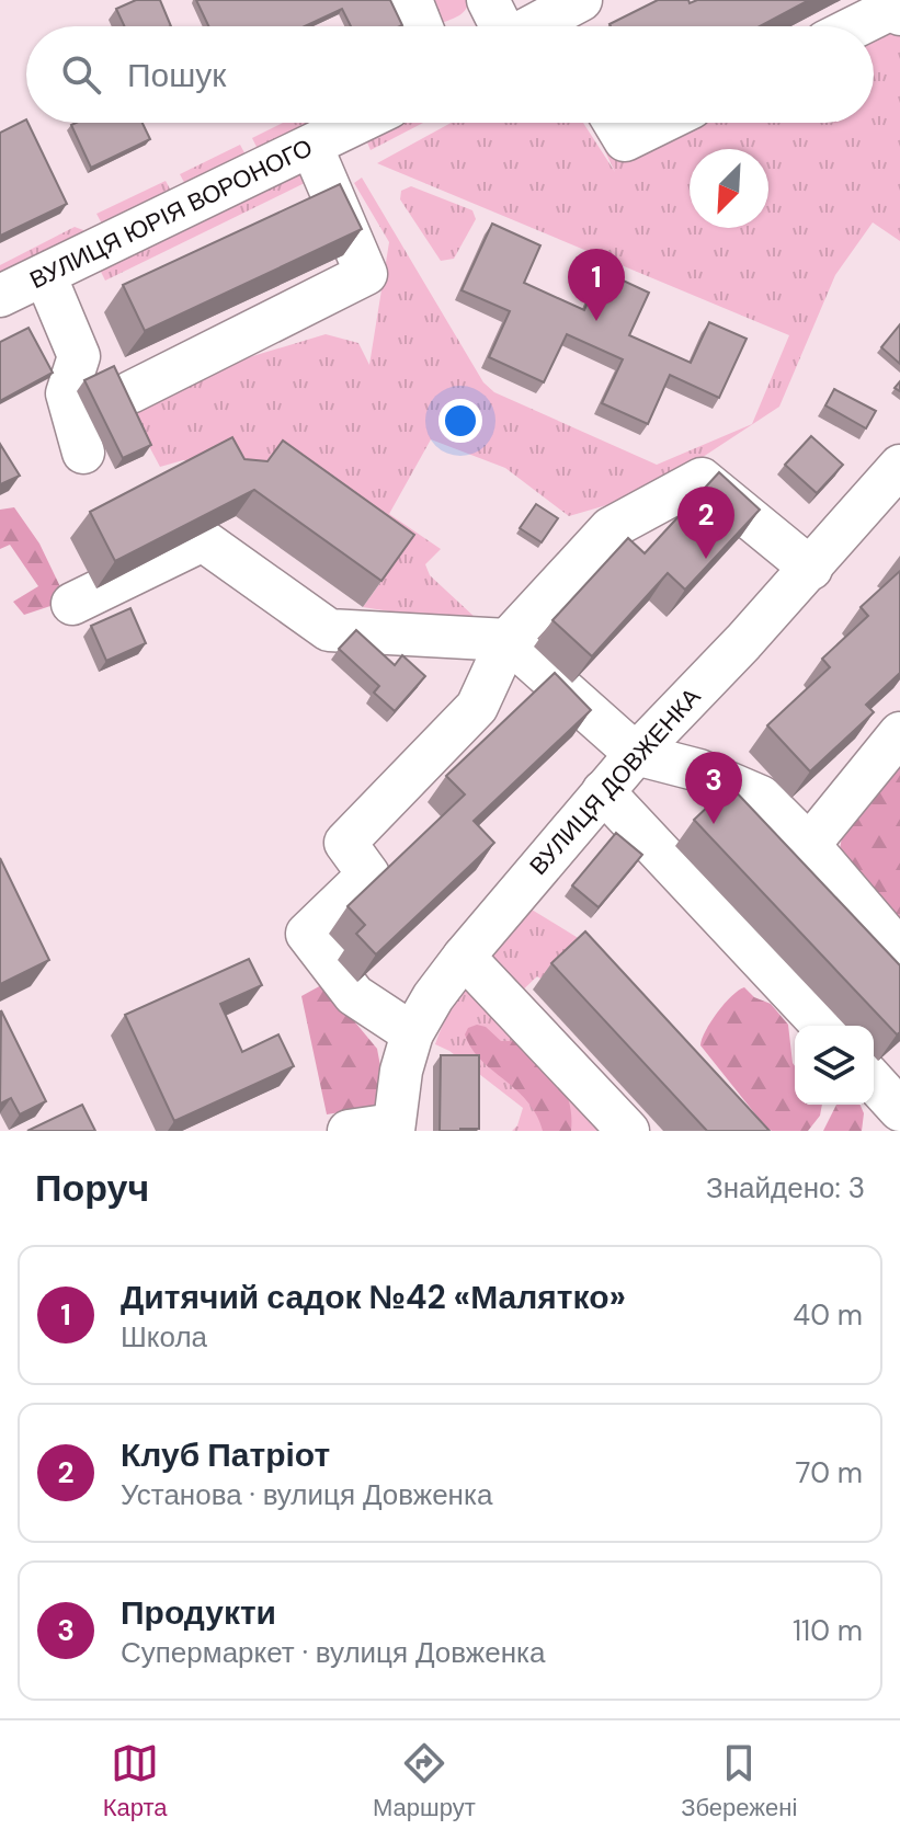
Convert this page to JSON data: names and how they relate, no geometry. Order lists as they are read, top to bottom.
{
  "streets": {
    "street": ["ВУЛИЦЯ ЮРІЯ ВОРОНОГО", "ВУЛИЦЯ ДОВЖЕНКА"]
  },
  "north": "bottom left",
  "page": {
    "search": "Пошук",
    "pins": ["1", "2", "3"],
    "heading": ["Поруч", "Знайдено: 3"],
    "list": [
      {
        "mark": "1",
        "name": "Дитячий садок №42 «Малятко»",
        "note": "Школа",
        "value": "40 m"
      },
      {
        "mark": "2",
        "name": "Клуб Патріот",
        "note": "Установа · вулиця Довженка",
        "value": "70 m"
      },
      {
        "mark": "3",
        "name": "Продукти",
        "note": "Супермаркет · вулиця Довженка",
        "value": "110 m"
      }
    ],
    "nav": ["Карта", "Маршрут", "Збережені"]
  }
}
